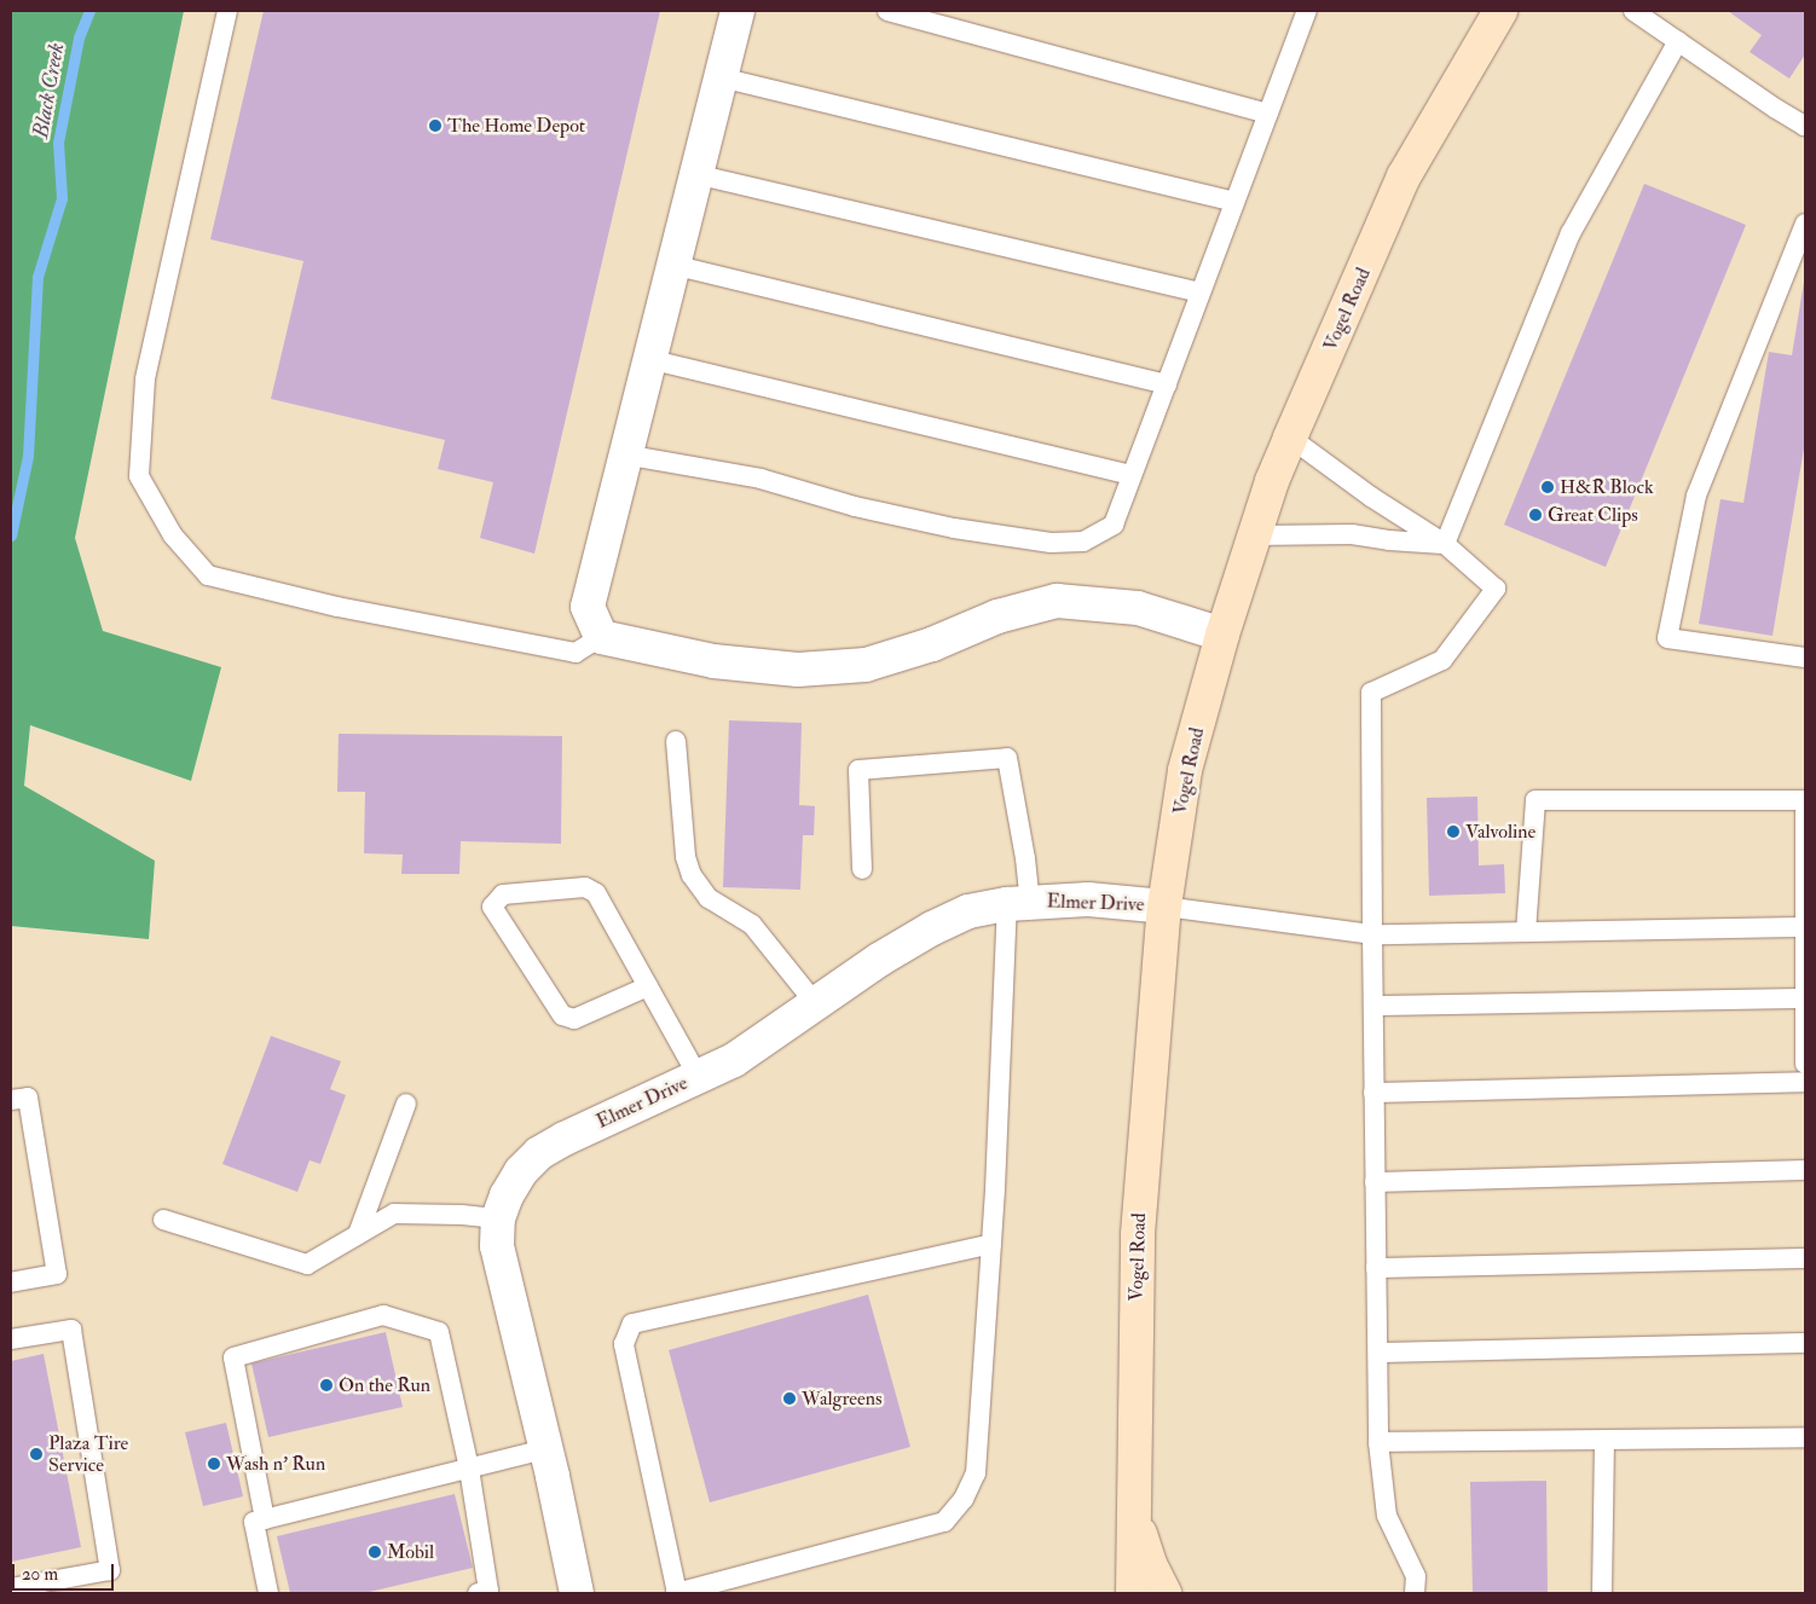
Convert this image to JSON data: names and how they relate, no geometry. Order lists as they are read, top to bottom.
{
  "streets": {
    "main road": ["Vogel Road"],
    "street": ["Elmer Drive"]
  },
  "crossings": [
    ["Vogel Road", "Elmer Drive"]
  ],
  "water": ["Black Creek"],
  "places": [
    "The Home Depot",
    "H&R Block",
    "Great Clips",
    "Valvoline",
    "On the Run",
    "Walgreens",
    "Plaza Tire Service",
    "Wash n’ Run",
    "Mobil"
  ],
  "scale_bar": "20 m"
}
